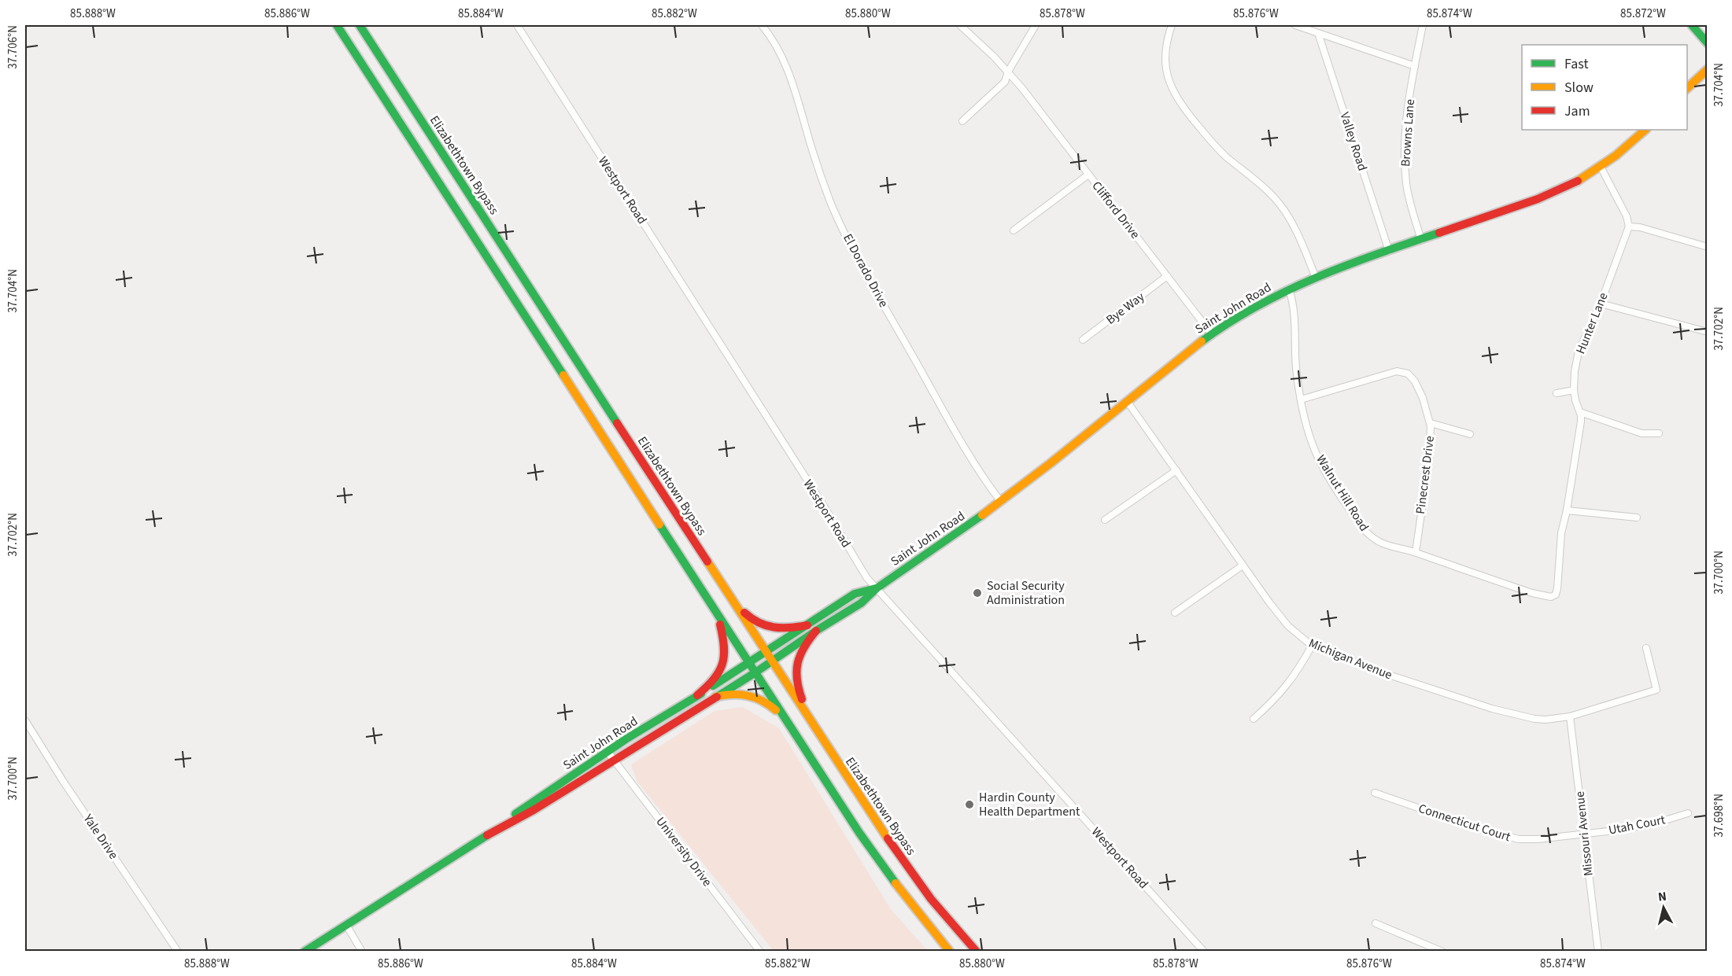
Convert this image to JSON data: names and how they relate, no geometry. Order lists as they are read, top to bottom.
{
  "streets": {
    "main road": ["Elizabethtown Bypass", "Saint John Road"],
    "street": [
      "Browns Lane",
      "Valley Road",
      "Westport Road",
      "Clifford Drive",
      "El Dorado Drive",
      "Bye Way",
      "Hunter Lane",
      "Pinecrest Drive",
      "Walnut Hill Road",
      "Michigan Avenue",
      "Connecticut Court",
      "Utah Court",
      "Missouri Avenue",
      "Yale Drive",
      "University Drive"
    ]
  },
  "crossings": [
    ["Browns Lane", "Saint John Road"],
    ["Valley Road", "Saint John Road"],
    ["Elizabethtown Bypass", "Saint John Road"],
    ["Westport Road", "Saint John Road"],
    ["Clifford Drive", "Bye Way"],
    ["Clifford Drive", "Saint John Road"],
    ["El Dorado Drive", "Saint John Road"],
    ["Saint John Road", "Walnut Hill Road"],
    ["Saint John Road", "Michigan Avenue"],
    ["Saint John Road", "University Drive"],
    ["Hunter Lane", "Walnut Hill Road"],
    ["Pinecrest Drive", "Walnut Hill Road"],
    ["Michigan Avenue", "Missouri Avenue"],
    ["Connecticut Court", "Utah Court"],
    ["Connecticut Court", "Missouri Avenue"],
    ["Utah Court", "Missouri Avenue"]
  ],
  "places": ["Social Security Administration", "Hardin County Health Department"],
  "legend": ["Fast", "Slow", "Jam"],
  "north": "top",
  "coordinates": [
    "85.888°W",
    "85.886°W",
    "85.884°W",
    "85.882°W",
    "85.880°W",
    "85.878°W",
    "85.876°W",
    "85.874°W",
    "85.872°W",
    "37.706°N",
    "37.704°N",
    "37.702°N",
    "37.700°N",
    "37.698°N"
  ]
}
